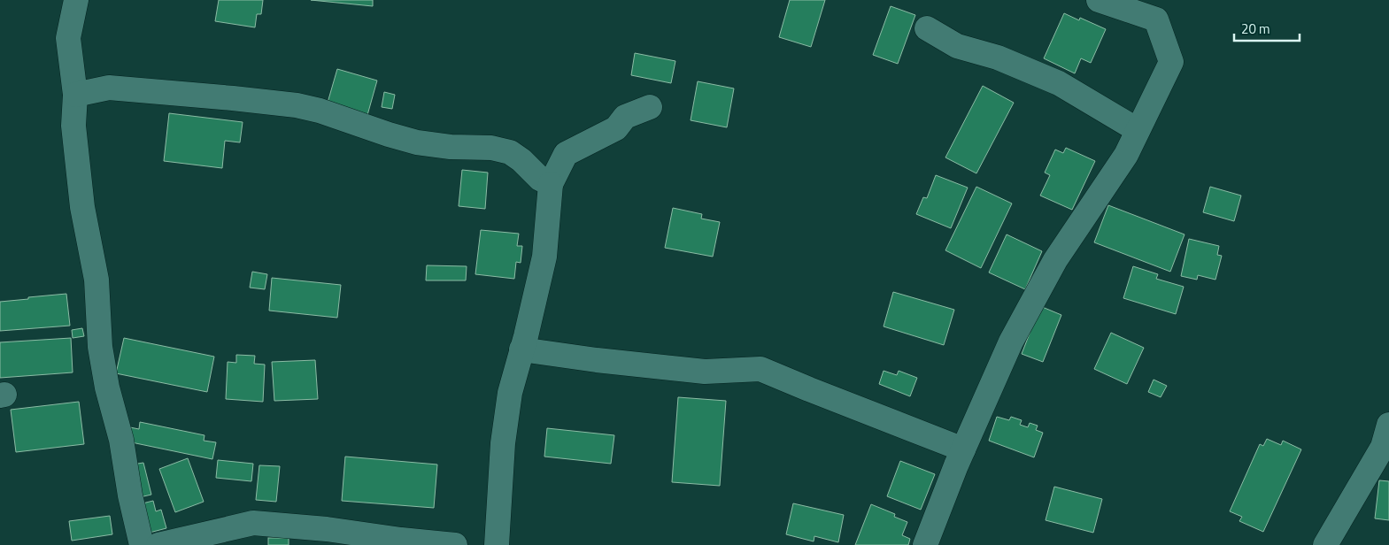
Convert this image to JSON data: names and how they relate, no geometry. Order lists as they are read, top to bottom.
{
  "scale_bar": "20 m"
}
